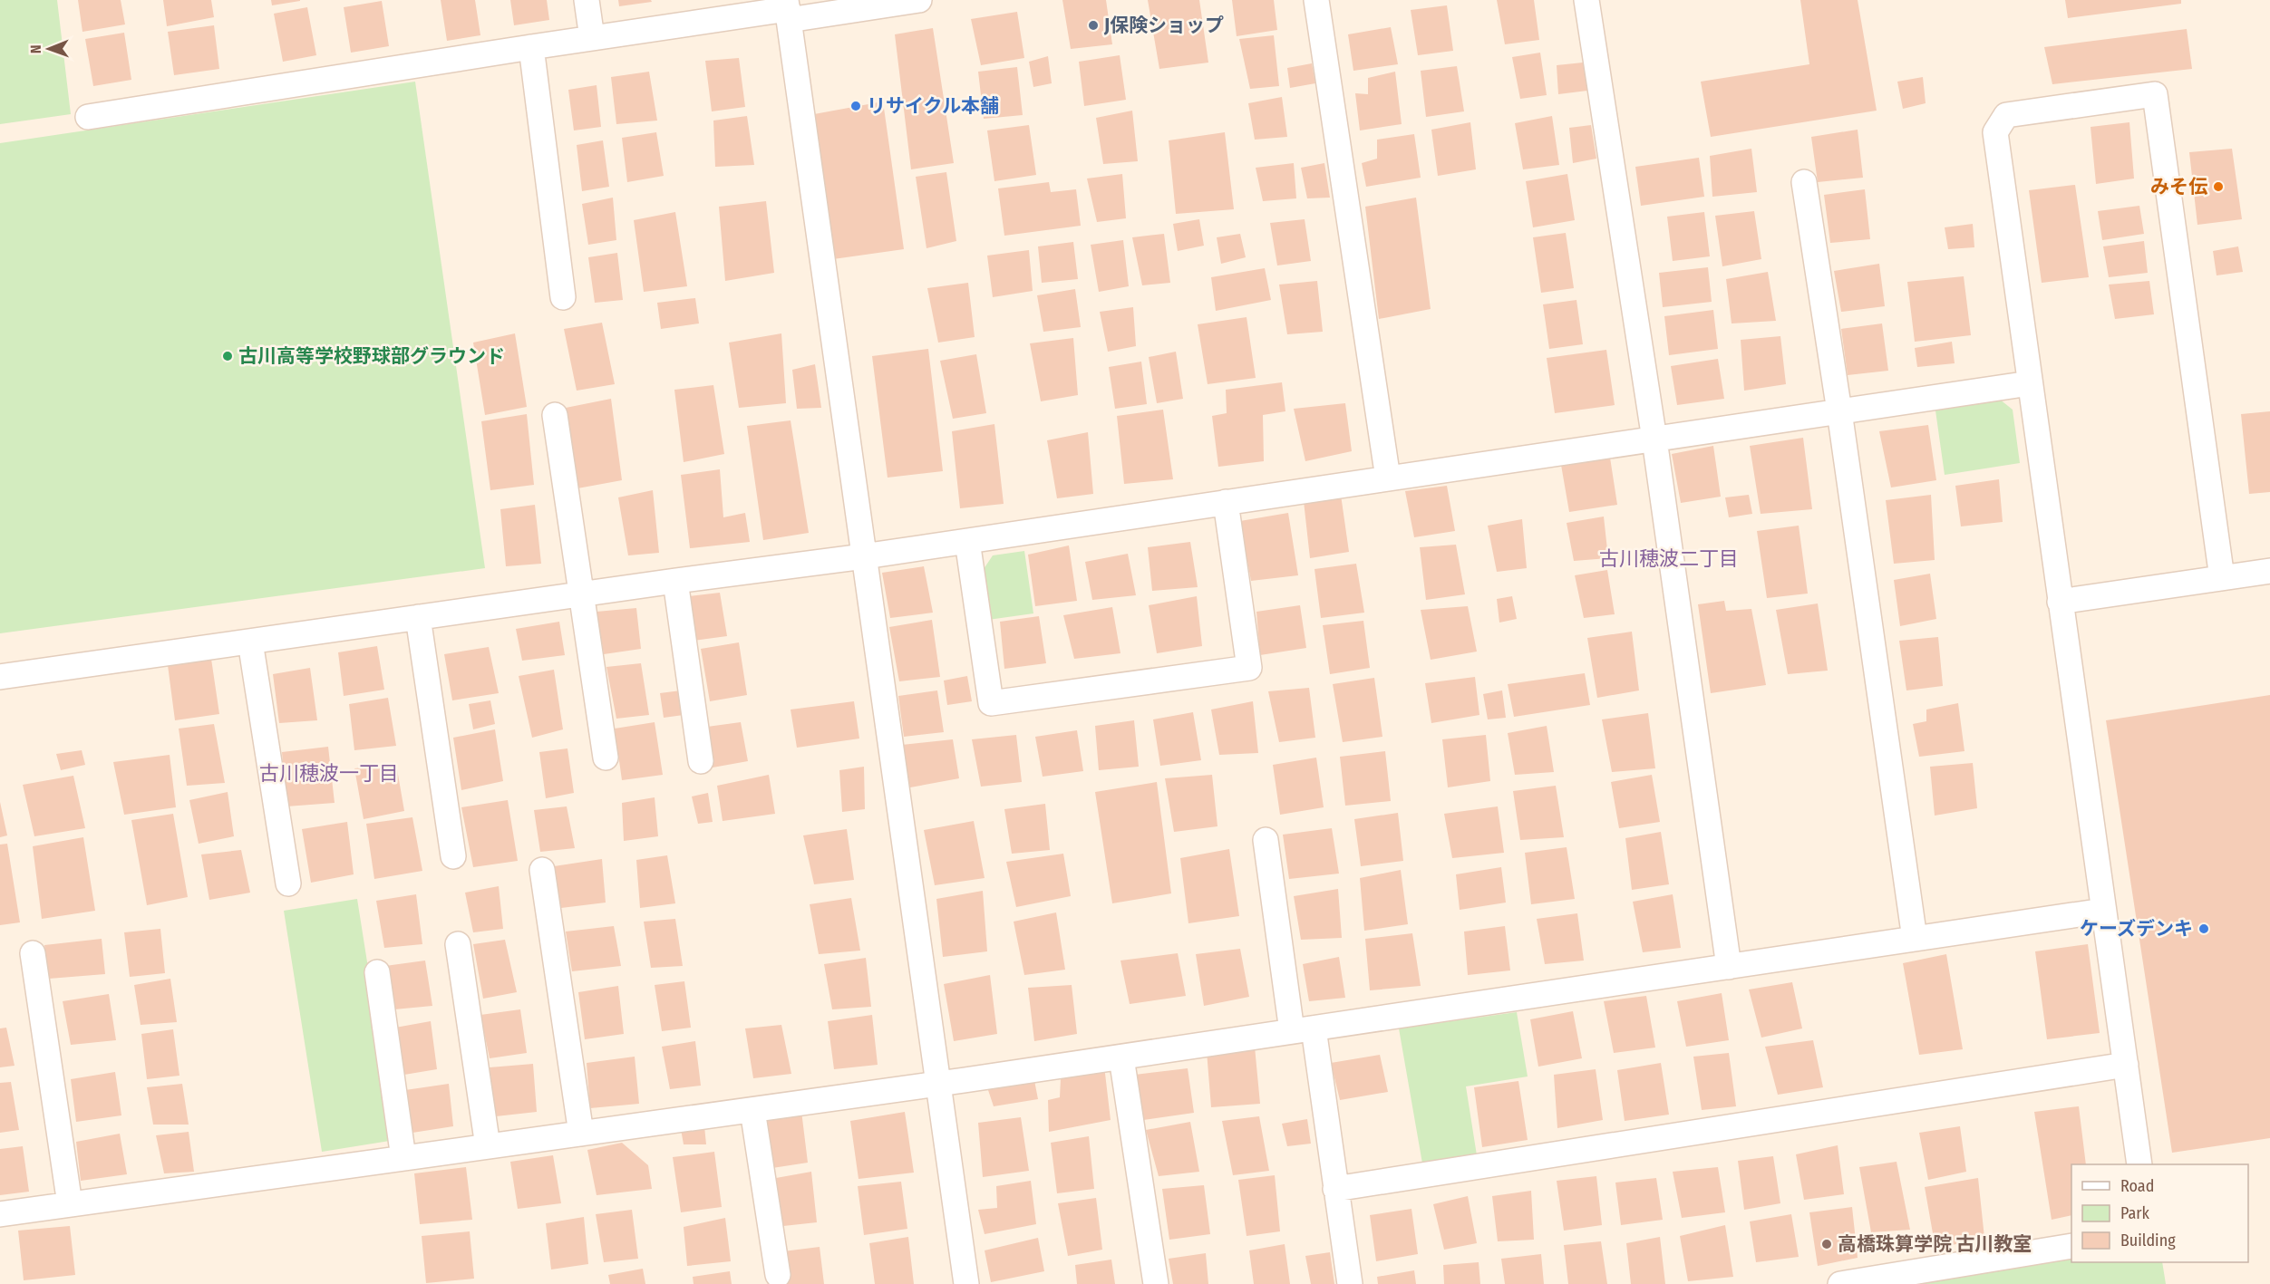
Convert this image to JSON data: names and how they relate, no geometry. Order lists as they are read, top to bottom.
{
  "districts": ["古川穂波二丁目", "古川穂波一丁目"],
  "places": [
    "J保険ショップ",
    "リサイクル本舗",
    "みそ伝",
    "古川高等学校野球部グラウンド",
    "ケーズデンキ",
    "高橋珠算学院 古川教室"
  ],
  "legend": ["Road", "Park", "Building"],
  "north": "left"
}
